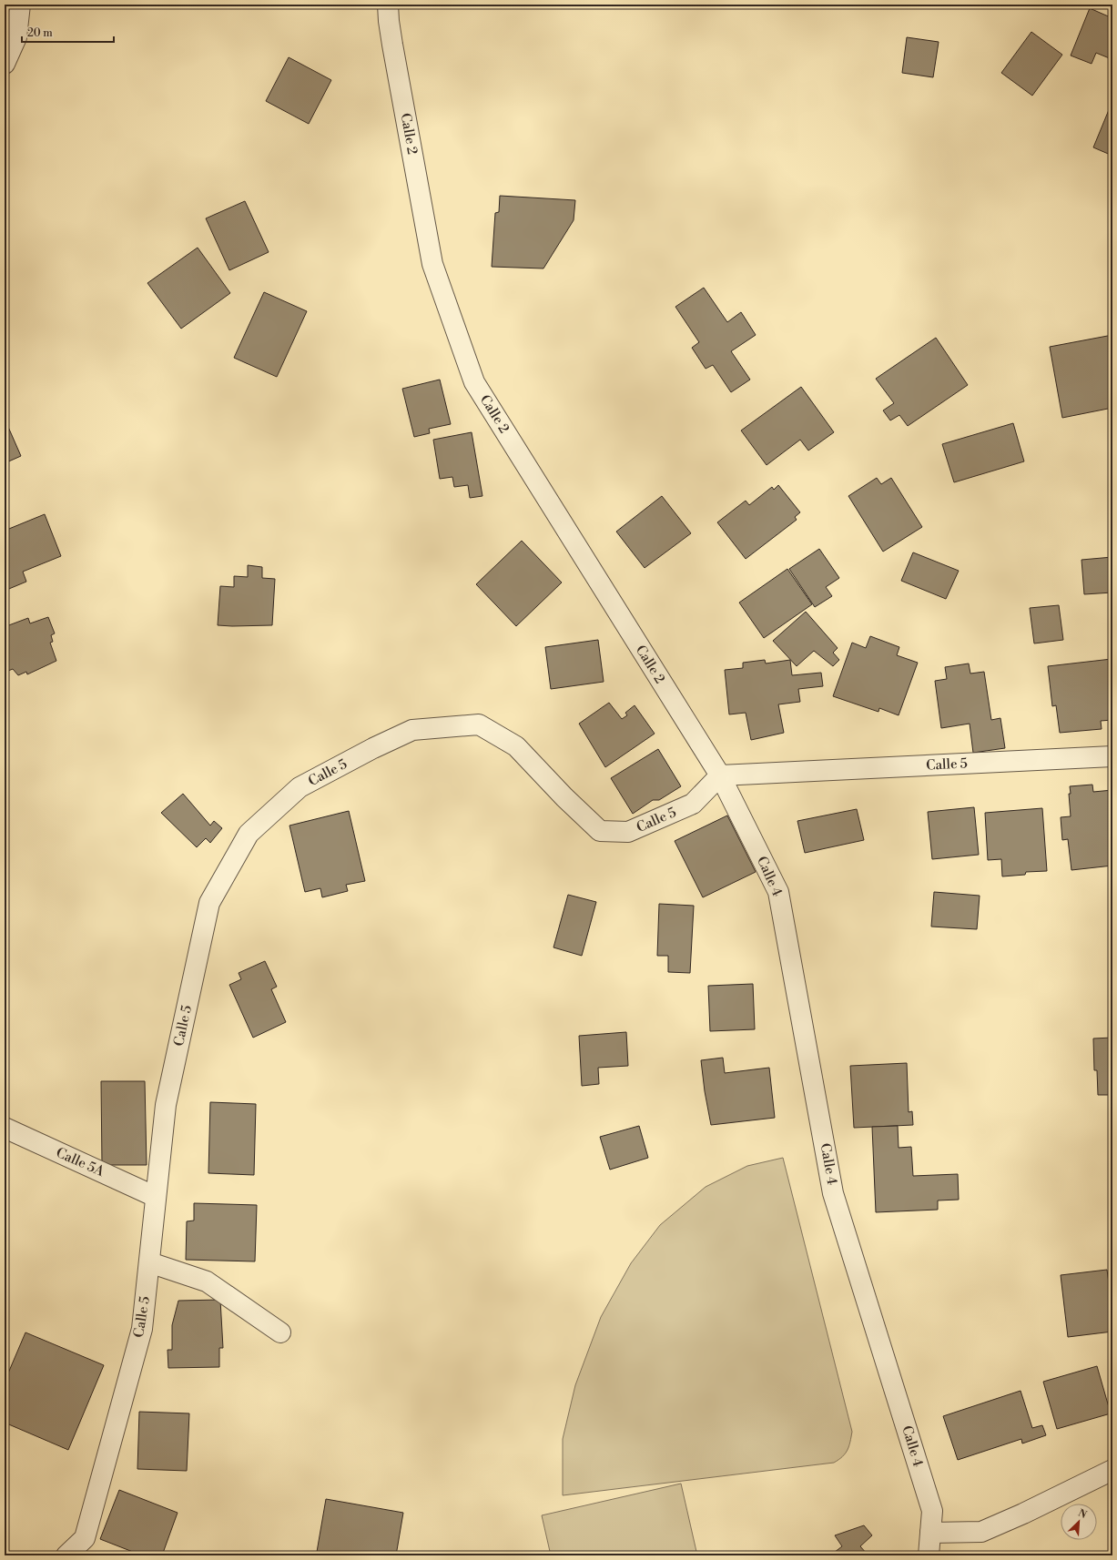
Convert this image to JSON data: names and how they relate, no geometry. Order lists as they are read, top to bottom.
{
  "streets": {
    "street": [
      "Calle 2",
      "Calle 5",
      "Calle 4",
      "Calle 5A"
    ]
  },
  "crossings": [
    ["Calle 2", "Calle 5"],
    ["Calle 2", "Calle 4"],
    ["Calle 5", "Calle 4"],
    ["Calle 5", "Calle 5A"]
  ],
  "scale_bar": "20 m",
  "north": "top right"
}
